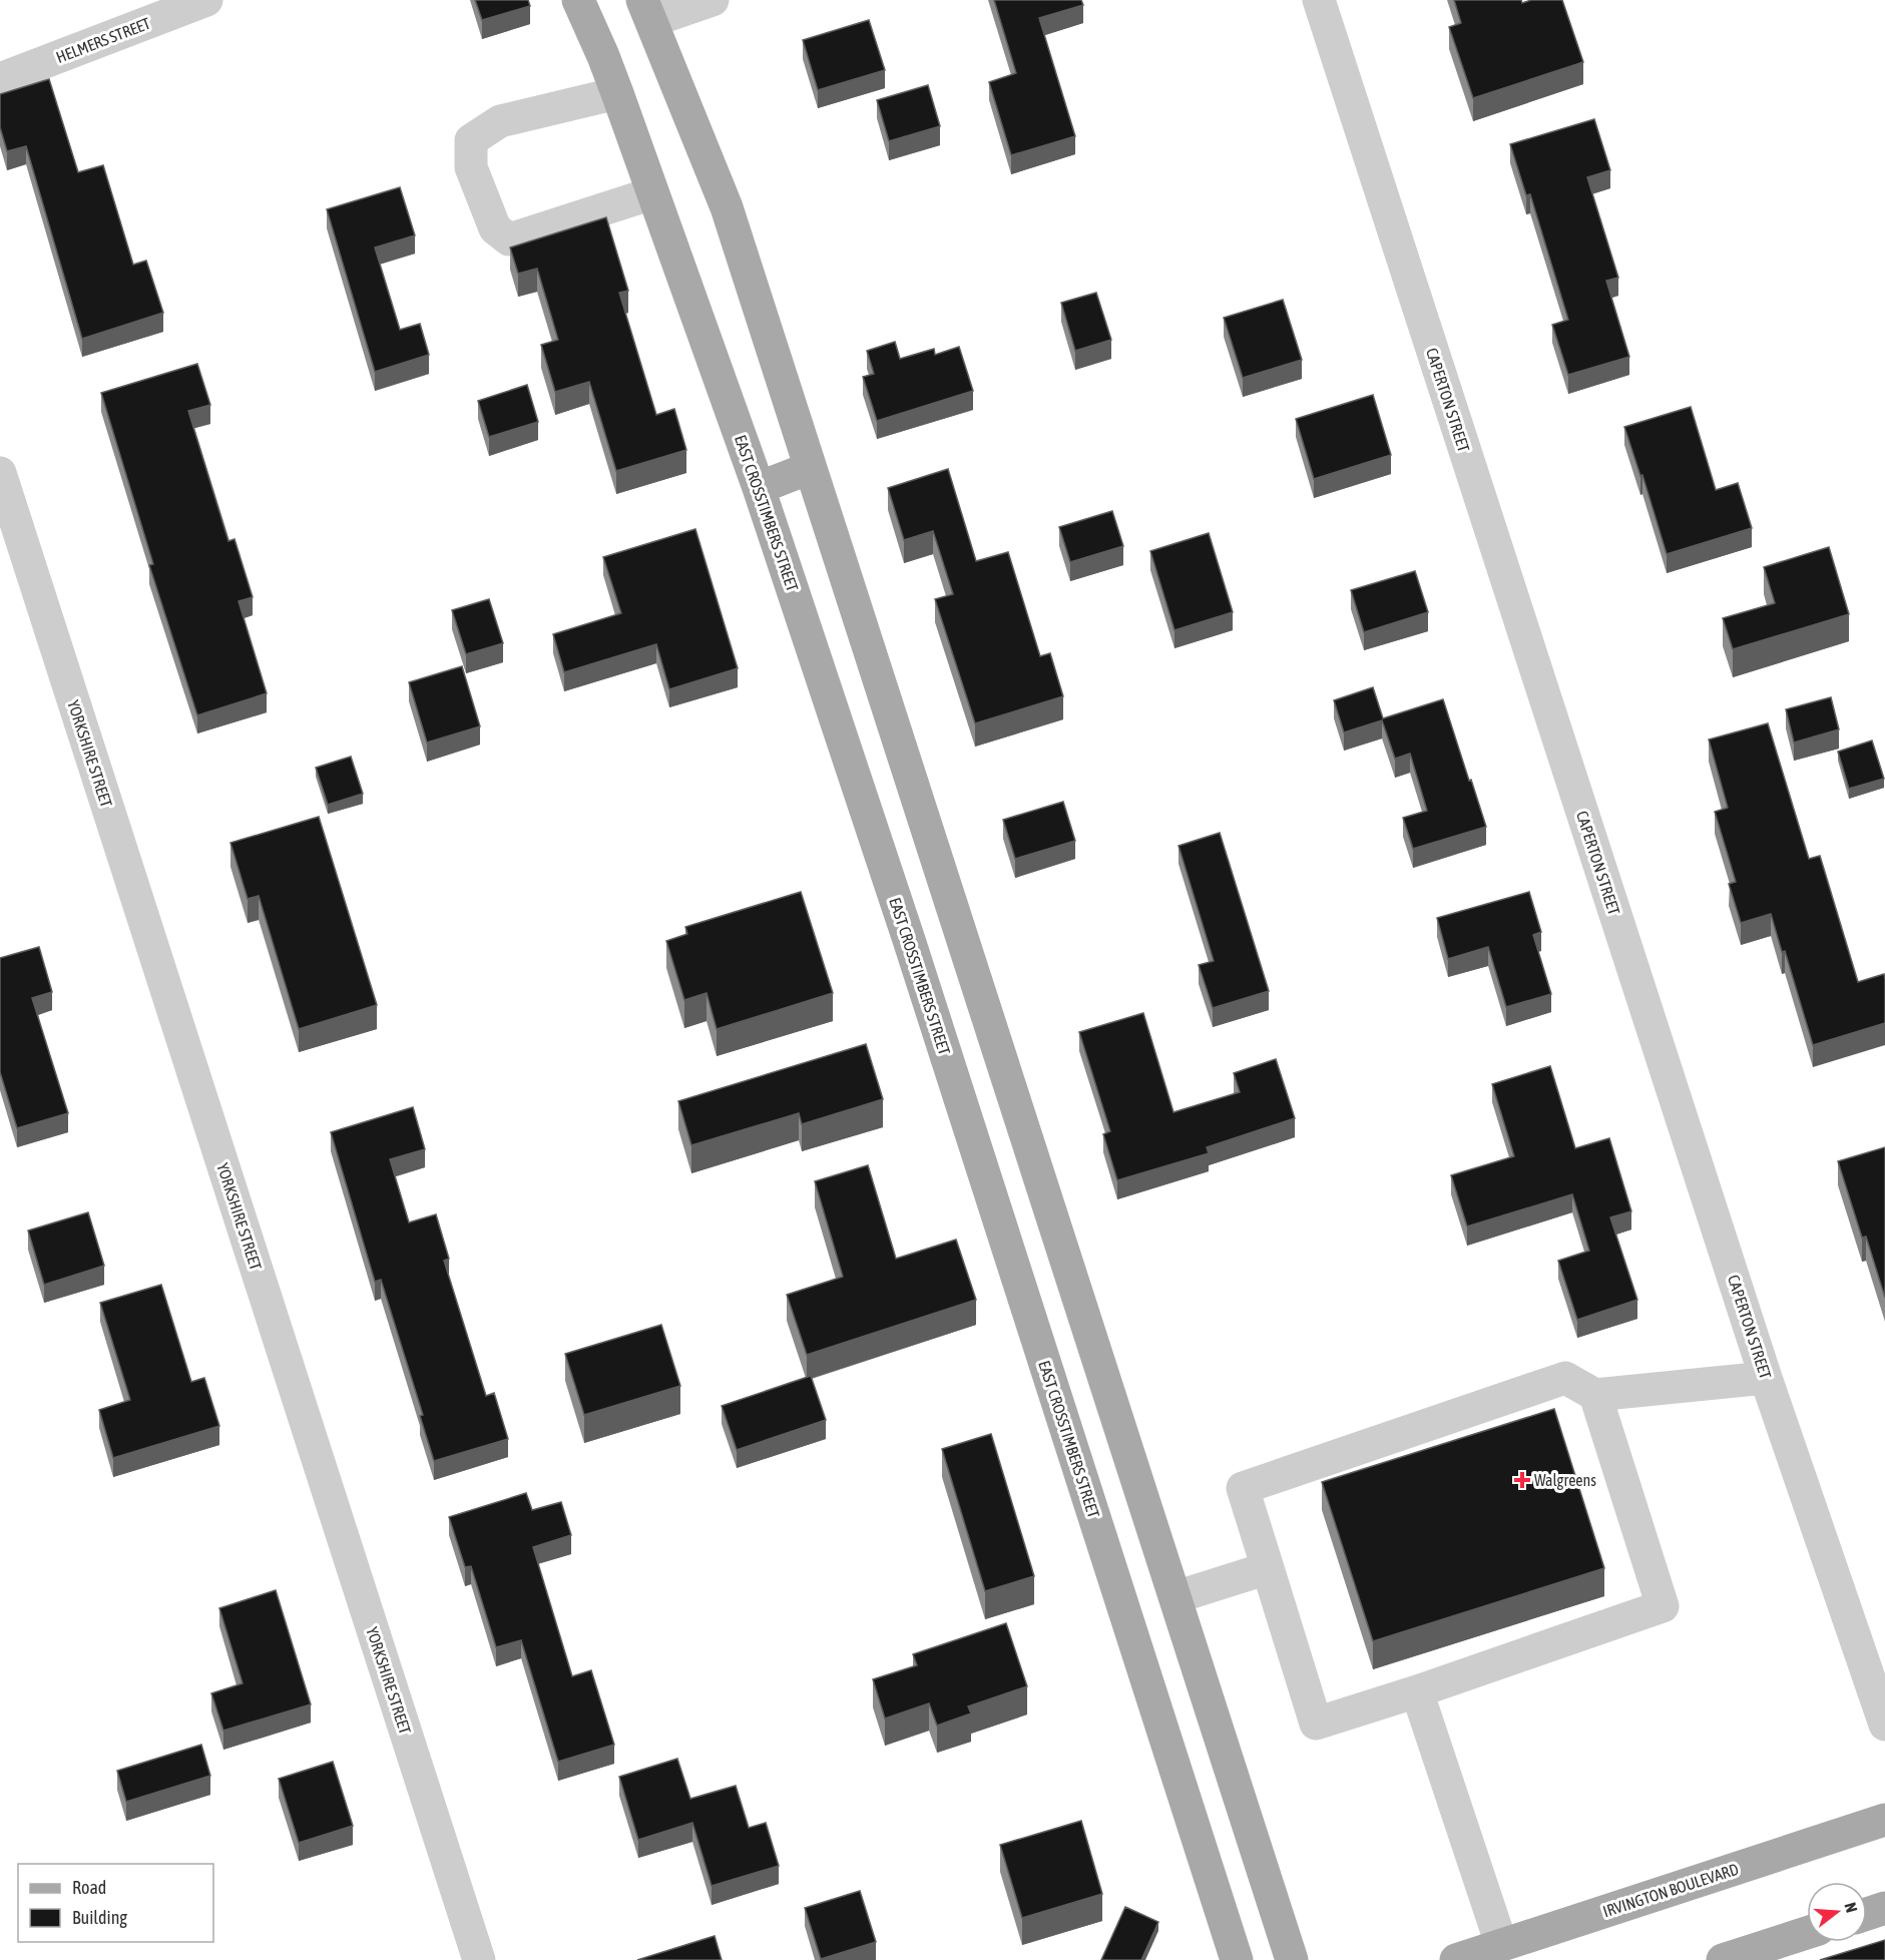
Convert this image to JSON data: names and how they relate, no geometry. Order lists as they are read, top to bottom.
{
  "streets": {
    "main road": ["EAST CROSSTIMBERS STREET", "IRVINGTON BOULEVARD"],
    "street": ["HELMERS STREET", "CAPERTON STREET", "YORKSHIRE STREET"]
  },
  "places": {
    "health": ["Walgreens"]
  },
  "legend": ["Road", "Building"],
  "north": "right"
}
